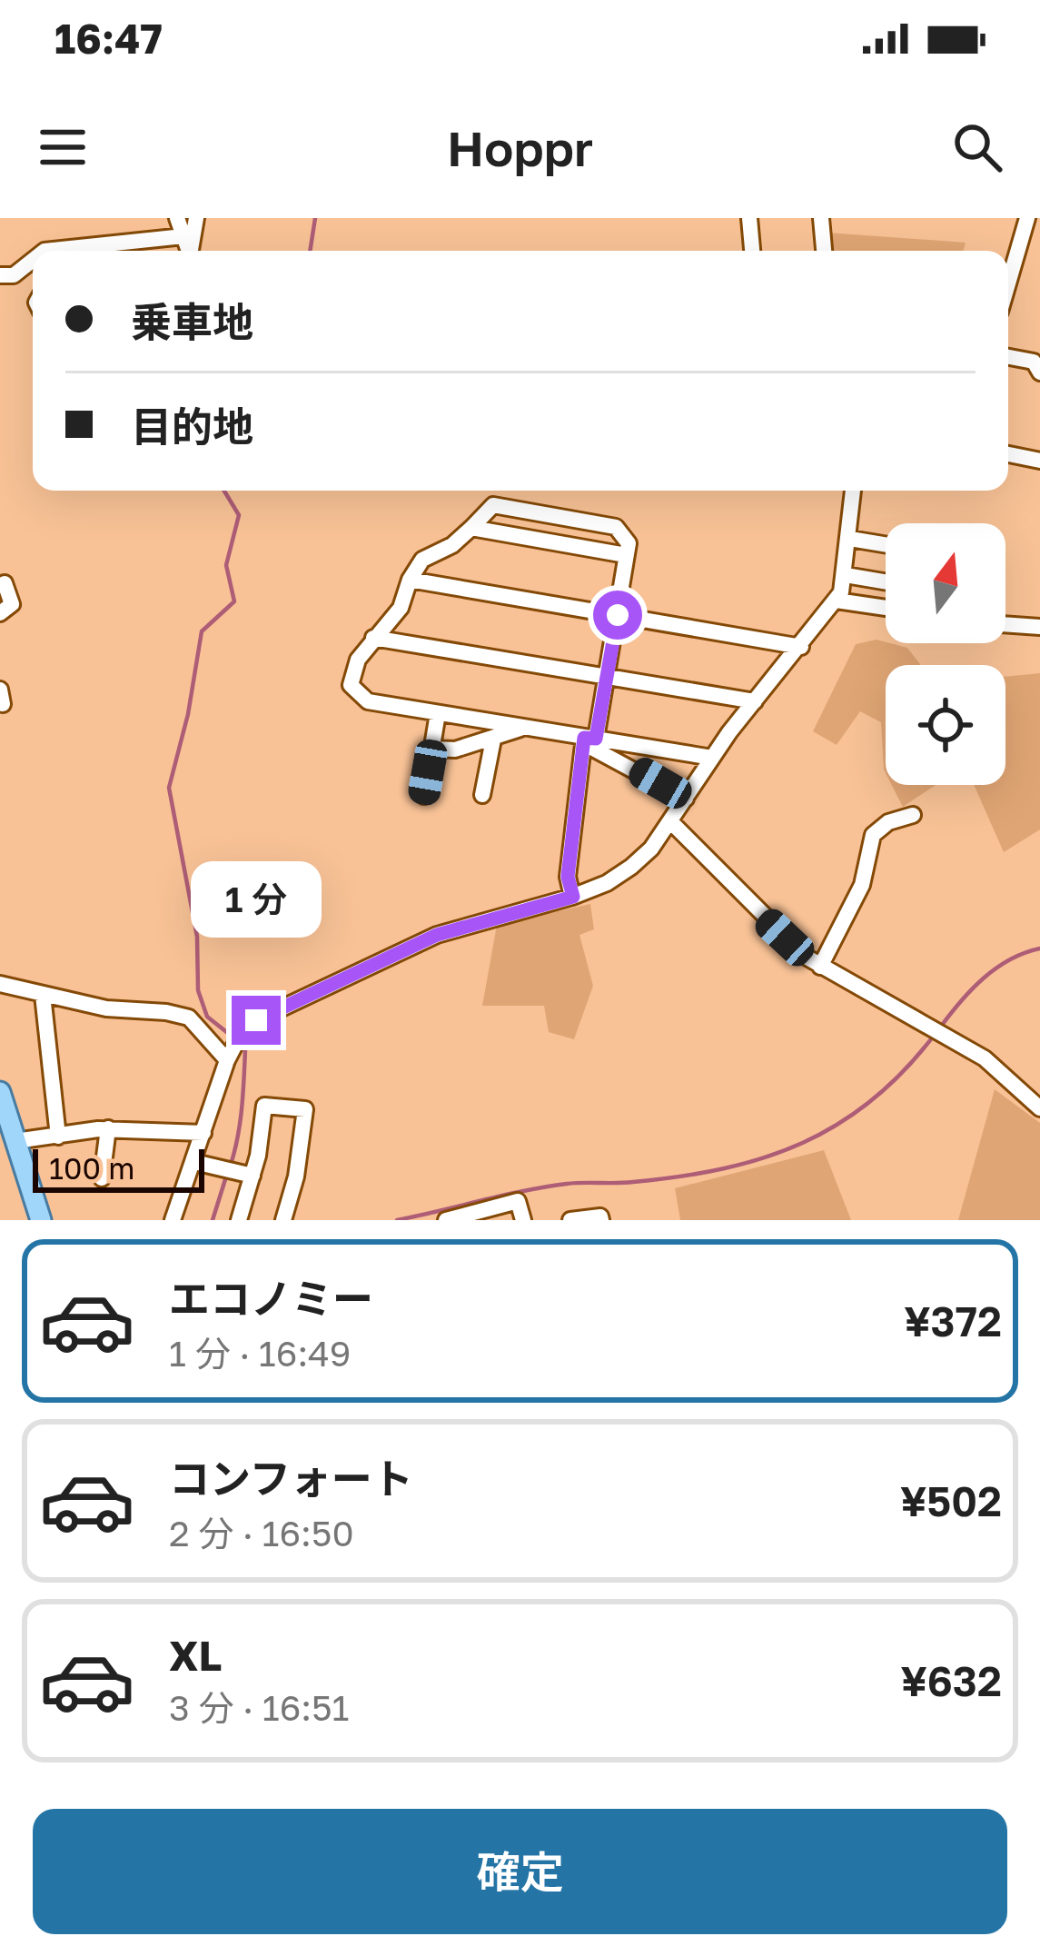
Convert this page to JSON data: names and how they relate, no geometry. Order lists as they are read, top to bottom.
{
  "scale_bar": "100 m",
  "north": "top",
  "page": {
    "status": "16:47",
    "header": "Hoppr",
    "banner": ["乗車地", "目的地"],
    "bubble": "1 分",
    "scale": "100 m",
    "list": [
      {
        "name": "エコノミー",
        "note": "1 分 · 16:49",
        "value": "¥372"
      },
      {
        "name": "コンフォート",
        "note": "2 分 · 16:50",
        "value": "¥502"
      },
      {
        "name": "XL",
        "note": "3 分 · 16:51",
        "value": "¥632"
      }
    ],
    "buttons": "確定"
  }
}
